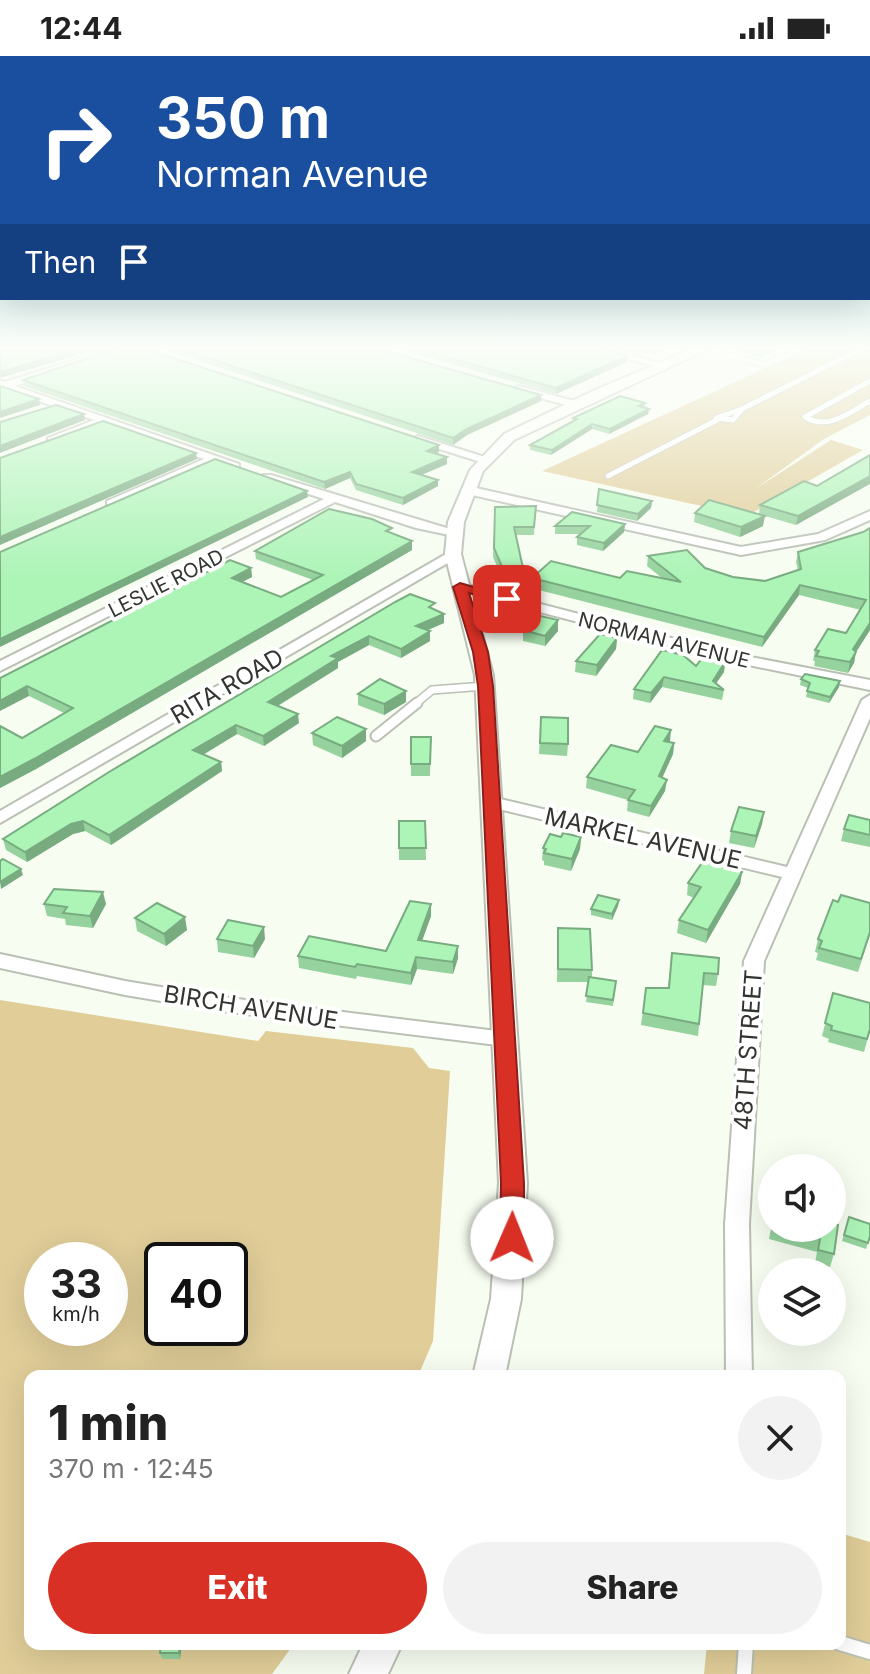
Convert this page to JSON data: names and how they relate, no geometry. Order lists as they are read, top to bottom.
{
  "streets": {
    "street": [
      "LESLIE ROAD",
      "NORMAN AVENUE",
      "RITA ROAD",
      "MARKEL AVENUE",
      "BIRCH AVENUE",
      "48TH STREET"
    ]
  },
  "crossings": [
    ["MARKEL AVENUE", "48TH STREET"]
  ],
  "page": {
    "status": "12:44",
    "turn": ["350 m", "Norman Avenue"],
    "then": "Then",
    "speed": "33 km/h",
    "limit": "40",
    "heading": ["1 min", "370 m · 12:45"],
    "buttons": ["Exit", "Share"]
  }
}
